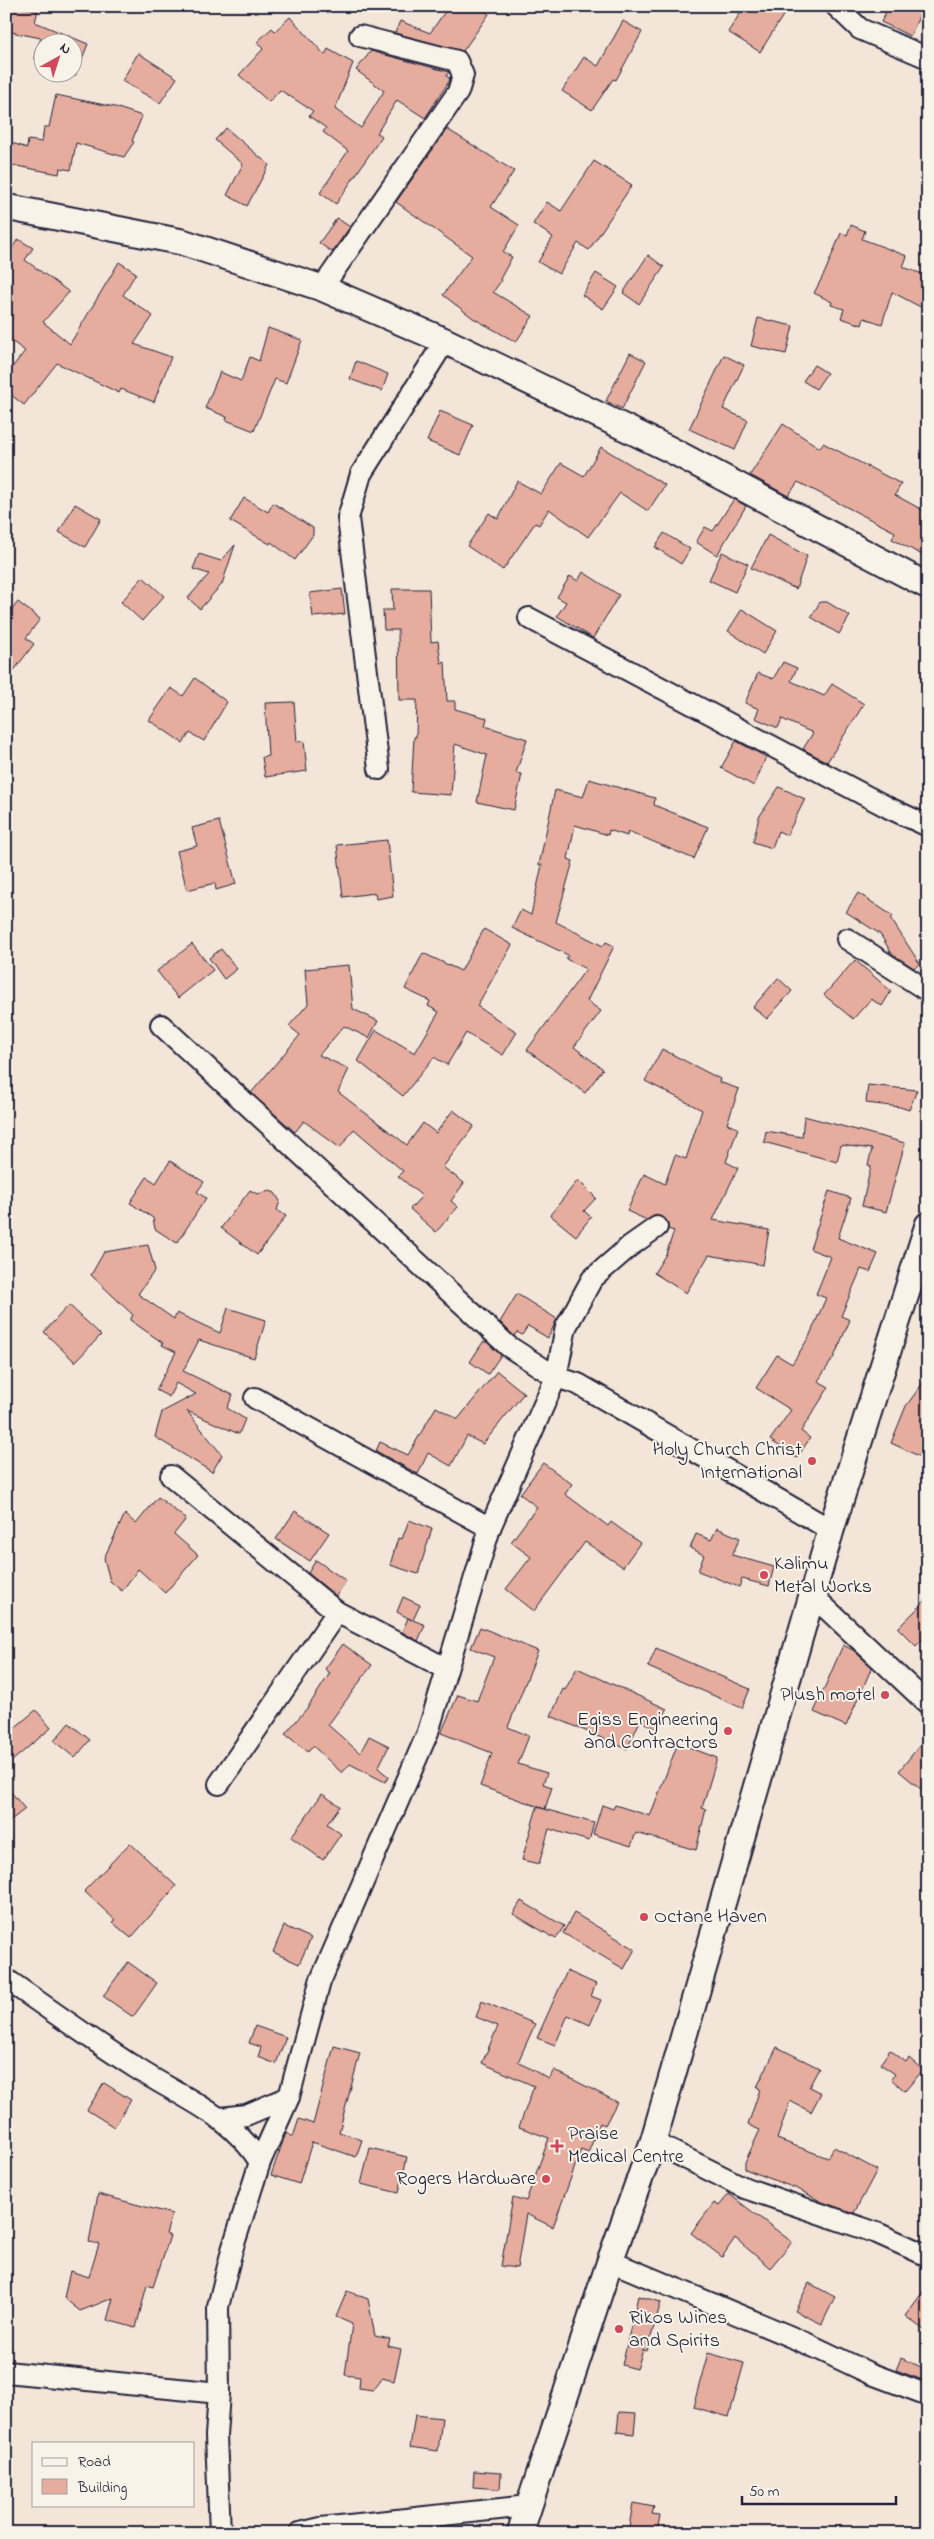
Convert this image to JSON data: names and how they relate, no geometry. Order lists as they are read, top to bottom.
{
  "places": {
    "other": [
      "Holy Church Christ International",
      "Kalimu Metal Works",
      "Plush motel",
      "Egiss Engineering and Contractors",
      "Octane Haven",
      "Rogers Hardware",
      "Rikos Wines and Spirits"
    ],
    "health": ["Praise Medical Centre"]
  },
  "legend": ["Road", "Building"],
  "scale_bar": "50 m",
  "north": "top right"
}
